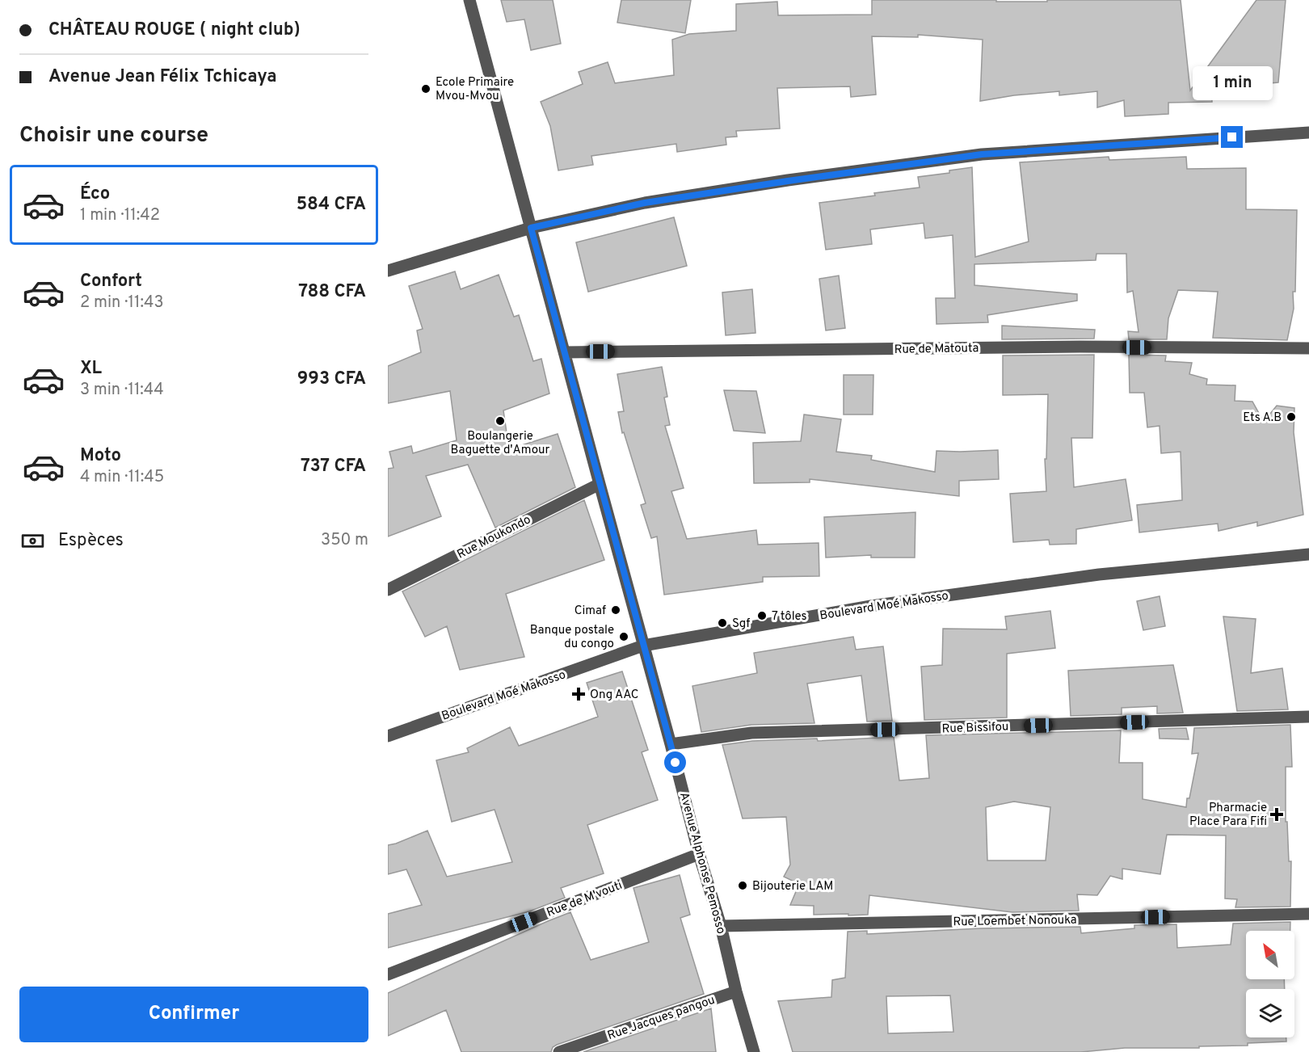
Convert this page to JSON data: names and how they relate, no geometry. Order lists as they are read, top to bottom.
{
  "streets": {
    "street": [
      "Rue de Matouta",
      "Rue Moukondo",
      "Boulevard Moé Makosso",
      "Rue Bissifou",
      "Avenue Alphonse Pemosso",
      "Rue de M'vouti",
      "Rue Loembet Nonouka",
      "Rue Jacques pangou"
    ]
  },
  "crossings": [
    ["Rue de Matouta", "Avenue Alphonse Pemosso"],
    ["Rue Moukondo", "Avenue Alphonse Pemosso"],
    ["Boulevard Moé Makosso", "Avenue Alphonse Pemosso"],
    ["Rue Bissifou", "Avenue Alphonse Pemosso"],
    ["Avenue Alphonse Pemosso", "Rue de M'vouti"],
    ["Avenue Alphonse Pemosso", "Rue Loembet Nonouka"],
    ["Avenue Alphonse Pemosso", "Rue Jacques pangou"]
  ],
  "places": {
    "other": [
      "Ecole Primaire Mvou-Mvou",
      "Ets A.B",
      "Boulangerie Baguette d'Amour",
      "Cimaf",
      "7 tôles",
      "Sgf",
      "Banque postale du congo",
      "Bijouterie LAM"
    ],
    "health": ["Ong AAC", "Pharmacie Place Para Fifi"]
  },
  "north": "top left",
  "page": {
    "banner": ["CHÂTEAU ROUGE ( night club)", "Avenue Jean Félix Tchicaya"],
    "bubble": "1 min",
    "heading": "Choisir une course",
    "list": [
      {
        "name": "Éco",
        "note": "1 min · 11:42",
        "value": "584 CFA"
      },
      {
        "name": "Confort",
        "note": "2 min · 11:43",
        "value": "788 CFA"
      },
      {
        "name": "XL",
        "note": "3 min · 11:44",
        "value": "993 CFA"
      },
      {
        "name": "Moto",
        "note": "4 min · 11:45",
        "value": "737 CFA"
      }
    ],
    "pay": ["Espèces", "350 m"],
    "buttons": "Confirmer"
  }
}
